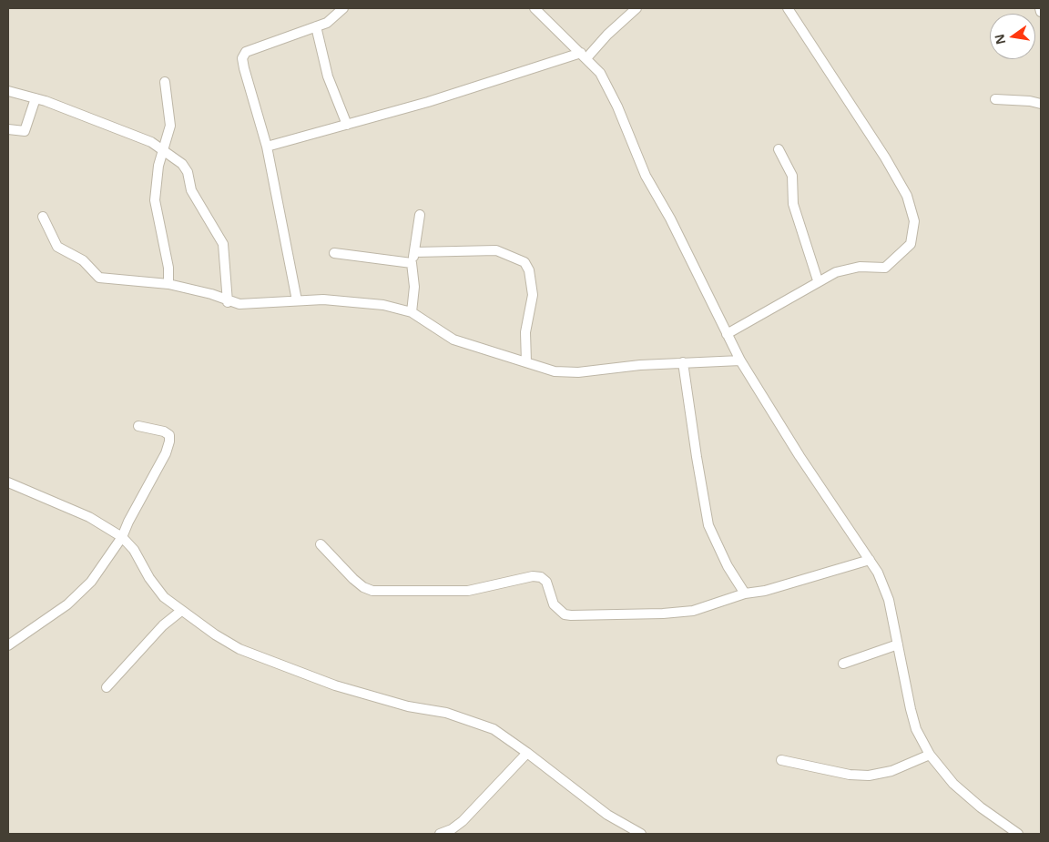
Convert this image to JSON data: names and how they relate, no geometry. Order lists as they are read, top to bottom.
{
  "north": "left"
}
